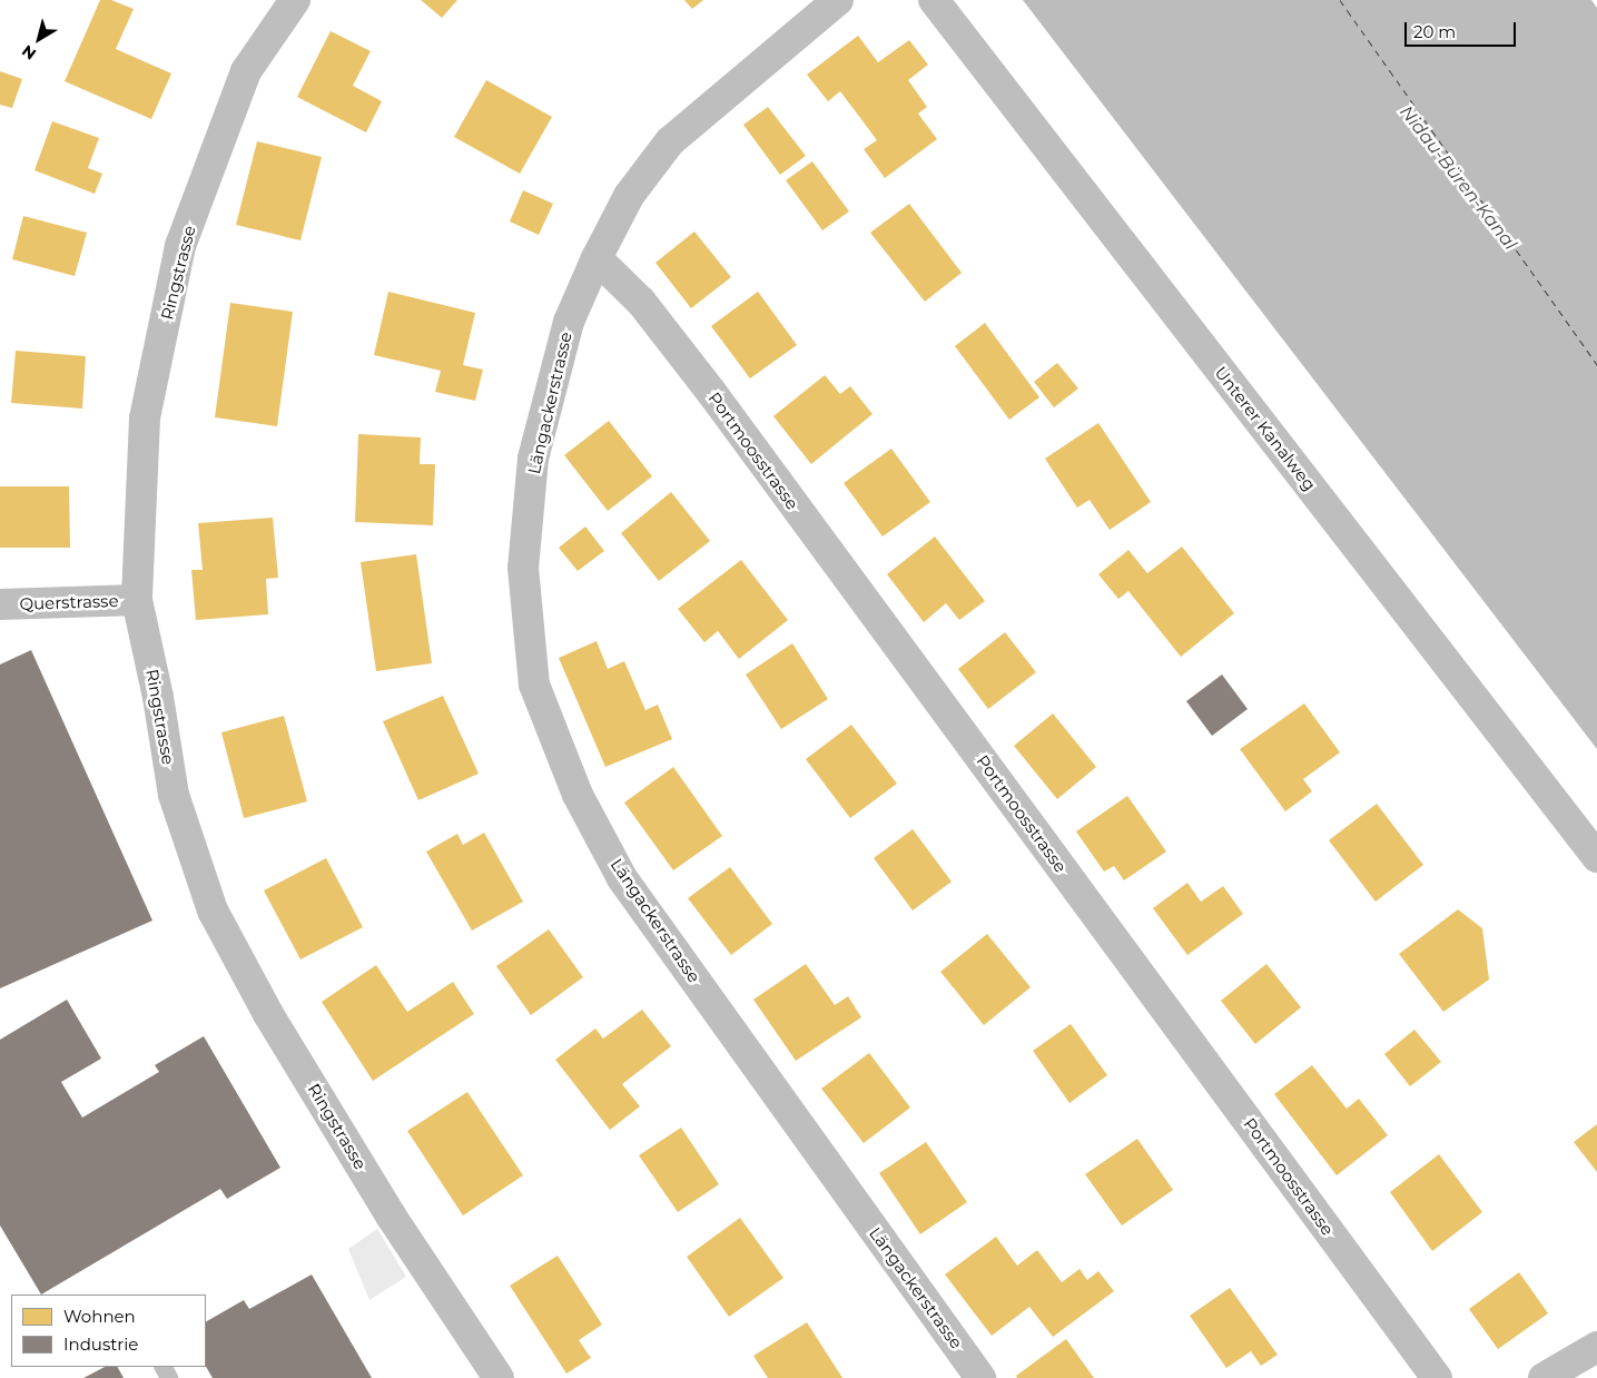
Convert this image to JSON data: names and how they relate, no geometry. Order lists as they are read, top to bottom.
{
  "streets": {
    "street": [
      "Ringstrasse",
      "Längackerstrasse",
      "Unterer Kanalweg",
      "Portmoosstrasse",
      "Querstrasse"
    ]
  },
  "crossings": [
    ["Ringstrasse", "Querstrasse"],
    ["Längackerstrasse", "Portmoosstrasse"]
  ],
  "water": ["Nidau-Büren-Kanal"],
  "legend": ["Wohnen", "Industrie"],
  "scale_bar": "20 m",
  "north": "bottom left"
}
